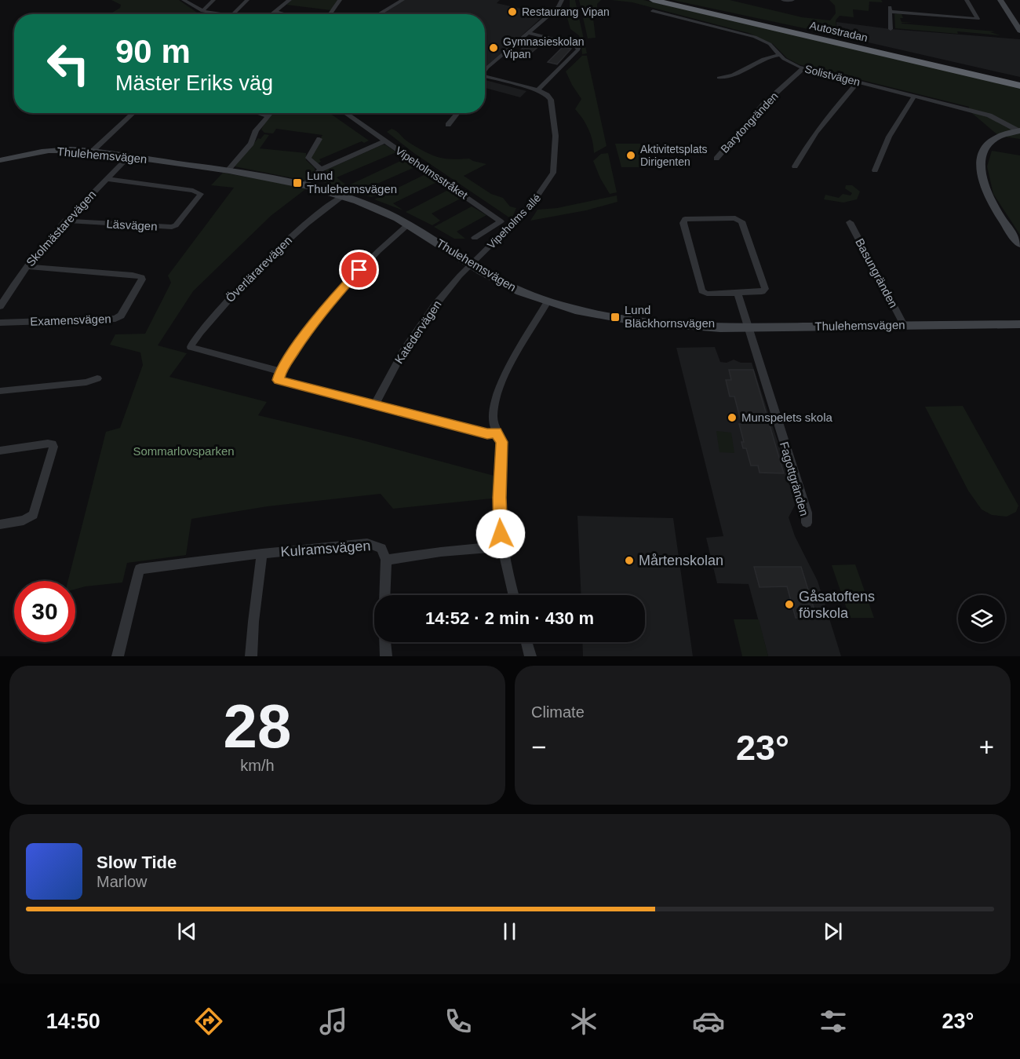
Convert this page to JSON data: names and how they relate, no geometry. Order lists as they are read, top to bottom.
{
  "streets": {
    "highway": ["Autostradan"],
    "street": [
      "Solistvägen",
      "Barytongränden",
      "Thulehemsvägen",
      "Vipeholmsstråket",
      "Vipeholms allé",
      "Läsvägen",
      "Skolmästarevägen",
      "Överlärarevägen",
      "Basungränden",
      "Examensvägen",
      "Katedervägen",
      "Fagottgränden",
      "Kulramsvägen"
    ]
  },
  "crossings": [
    ["Solistvägen", "Barytongränden"],
    ["Thulehemsvägen", "Vipeholms allé"],
    ["Thulehemsvägen", "Skolmästarevägen"],
    ["Thulehemsvägen", "Överlärarevägen"],
    ["Thulehemsvägen", "Basungränden"],
    ["Thulehemsvägen", "Katedervägen"],
    ["Thulehemsvägen", "Fagottgränden"],
    ["Vipeholms allé", "Katedervägen"],
    ["Läsvägen", "Skolmästarevägen"],
    ["Skolmästarevägen", "Examensvägen"]
  ],
  "parks": ["Sommarlovsparken"],
  "places": {
    "other": [
      "Restaurang Vipan",
      "Gymnasieskolan Vipan",
      "Aktivitetsplats Dirigenten",
      "Munspelets skola",
      "Mårtenskolan",
      "Gåsatoftens förskola"
    ],
    "transit": ["Lund Thulehemsvägen", "Lund Bläckhornsvägen"]
  },
  "page": {
    "turn": ["90 m", "Mäster Eriks väg"],
    "limit": "30",
    "trip": "14:52 · 2 min · 430 m",
    "tile": [
      ["28", "km/h"],
      "Climate"
    ],
    "heat": ["−", "23°", "+"],
    "song": ["Slow Tide", "Marlow"],
    "tabs": ["14:50", "23°"]
  }
}
